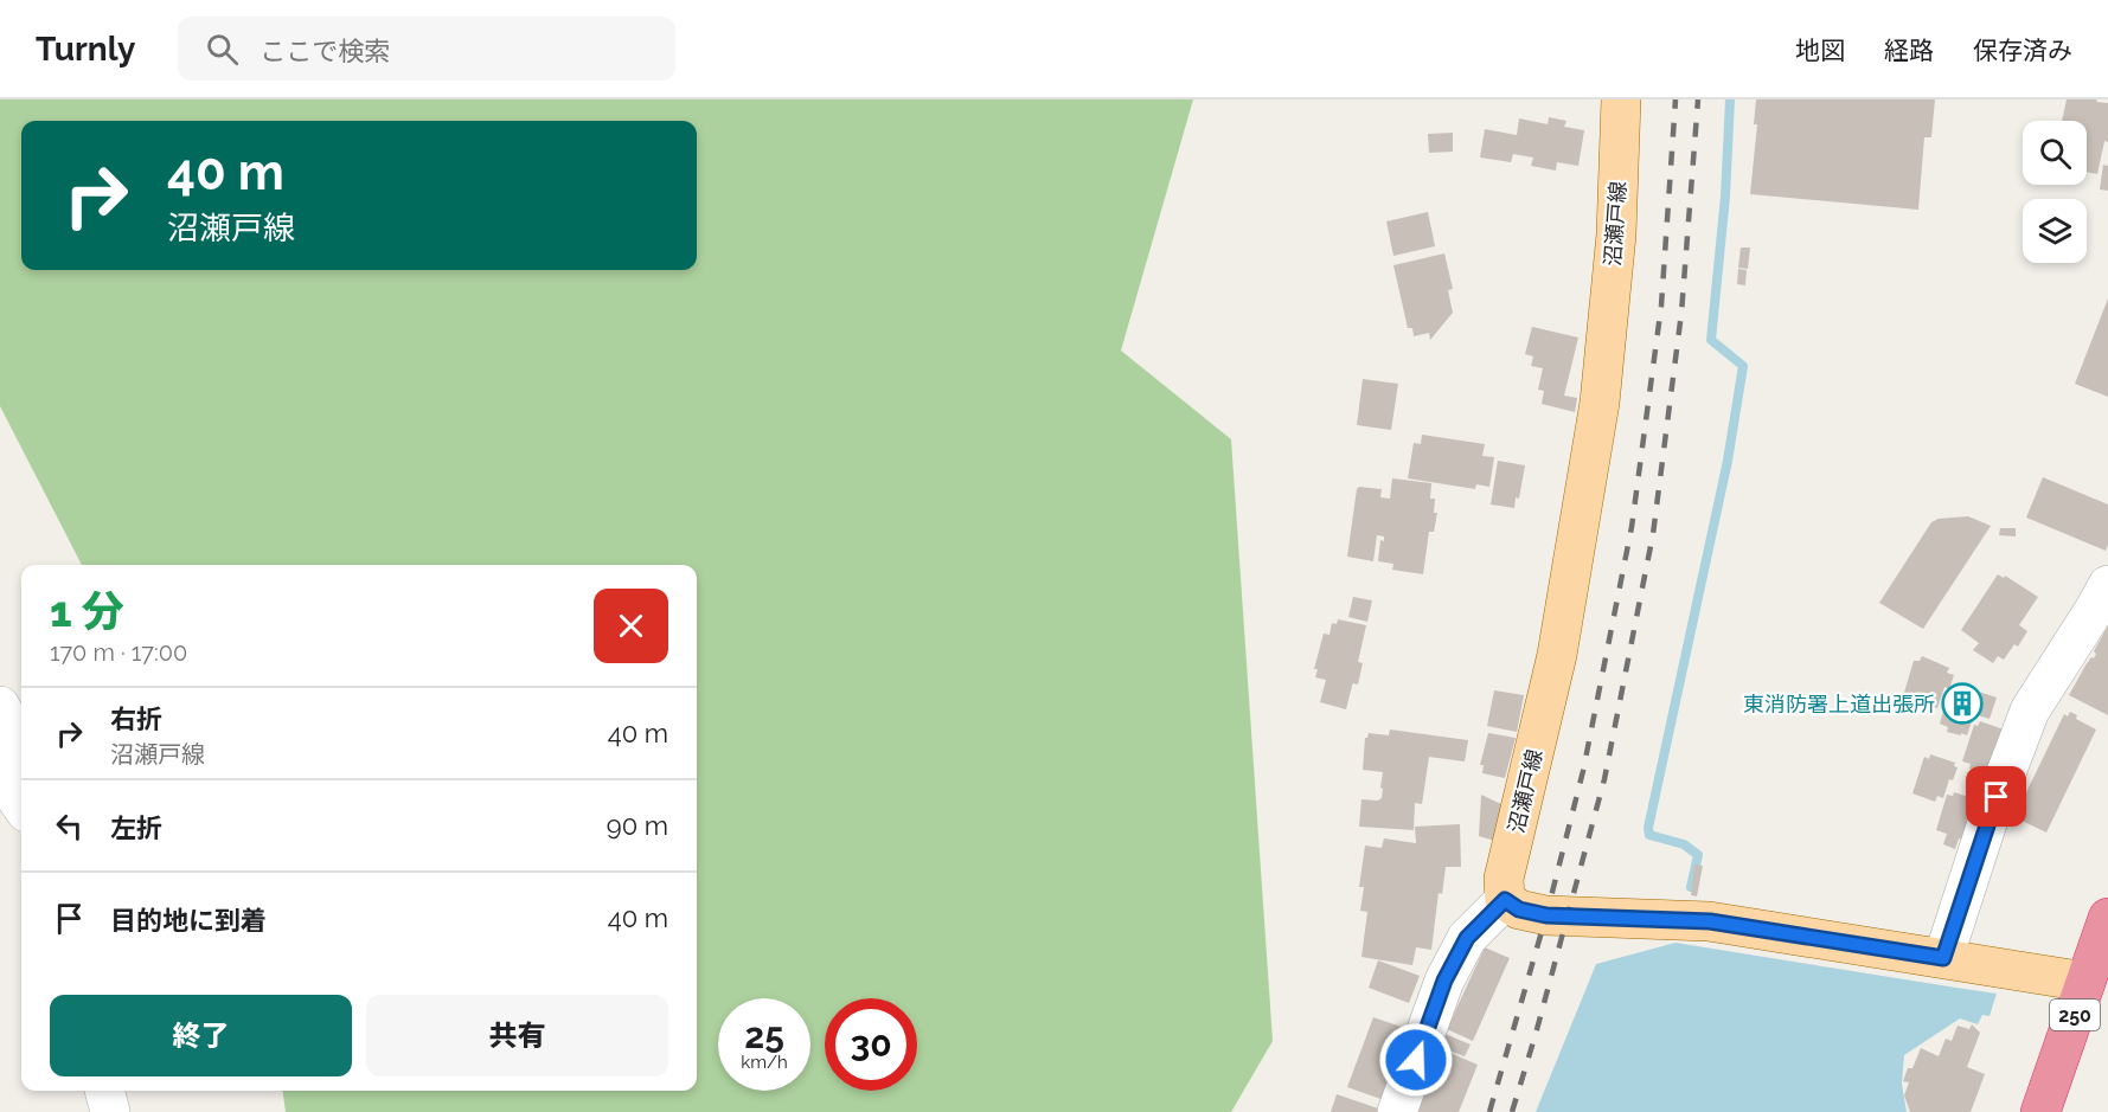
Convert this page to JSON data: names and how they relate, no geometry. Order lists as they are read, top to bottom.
{
  "streets": {
    "highway": ["250"],
    "main road": ["沼瀬戸線"]
  },
  "places": {
    "building": ["東消防署上道出張所"]
  },
  "page": {
    "header": "Turnly",
    "search": "ここで検索",
    "nav": ["地図", "経路", "保存済み"],
    "turn": ["40 m", "沼瀬戸線"],
    "heading": ["1 分", "170 m · 17:00"],
    "list": [
      {
        "name": "右折",
        "note": "沼瀬戸線",
        "value": "40 m"
      },
      {
        "name": "左折",
        "value": "90 m"
      },
      {
        "name": "目的地に到着",
        "value": "40 m"
      }
    ],
    "buttons": ["終了", "共有"],
    "speed": "25 km/h",
    "limit": "30"
  }
}
